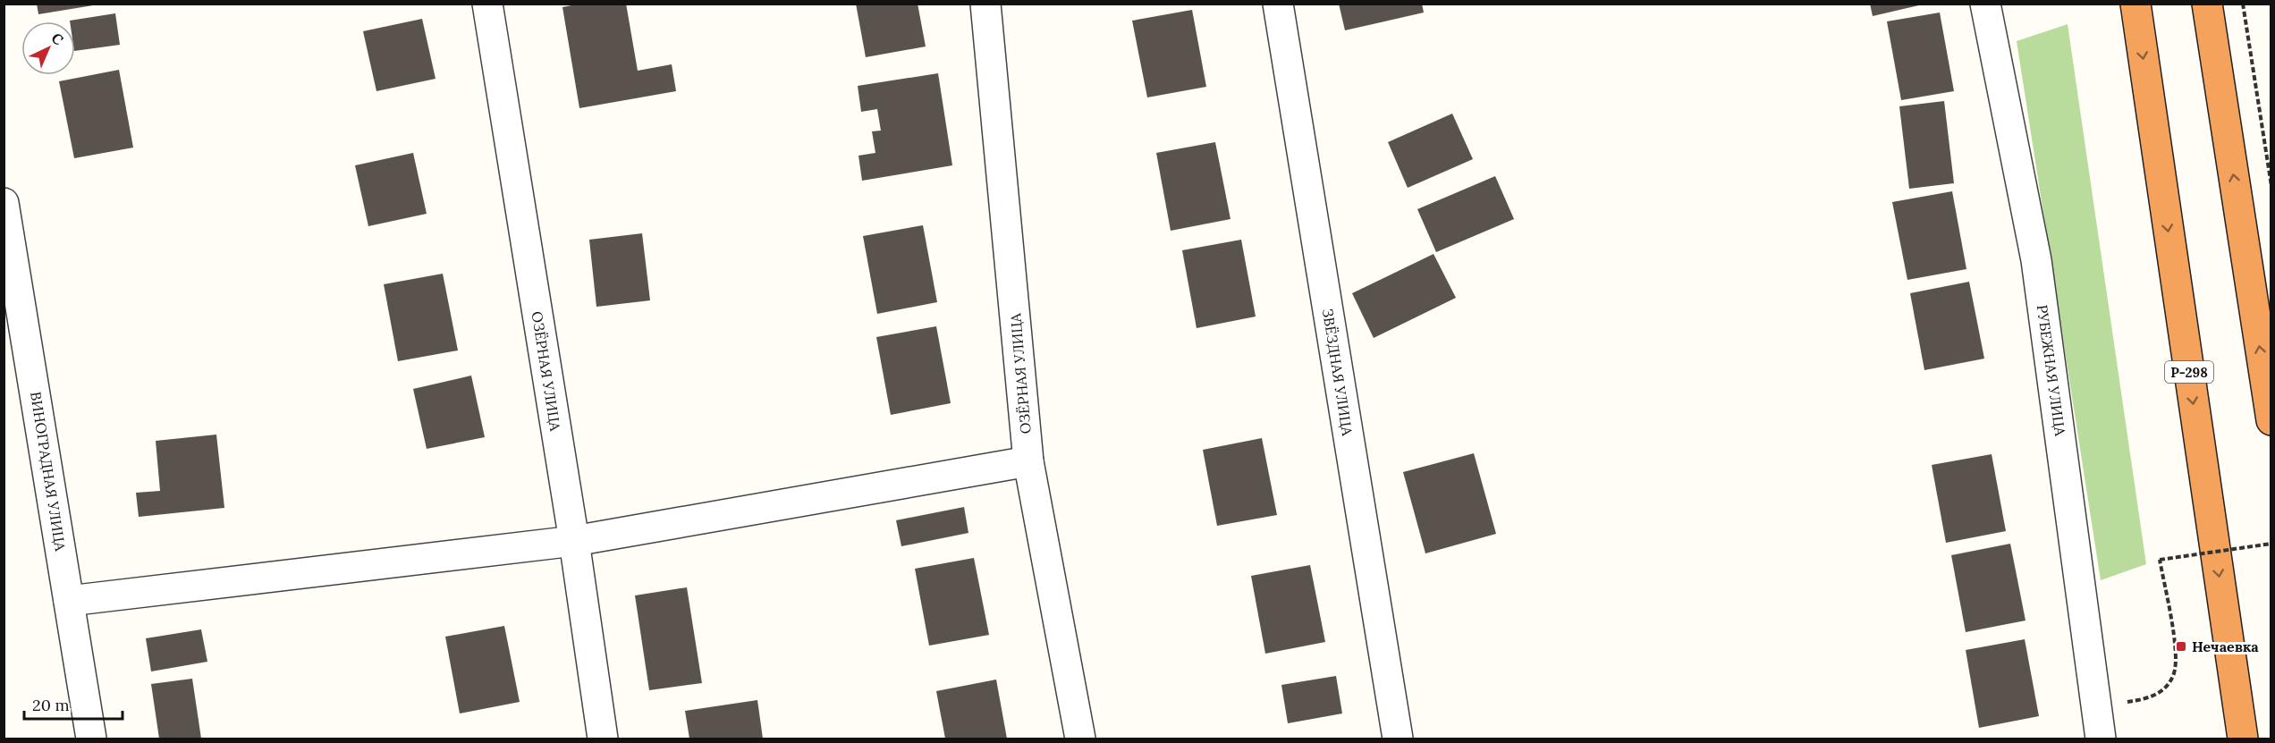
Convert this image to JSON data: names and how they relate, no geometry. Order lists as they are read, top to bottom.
{
  "streets": {
    "highway": ["Р-298"],
    "street": [
      "РУБЕЖНАЯ УЛИЦА",
      "ОЗЁРНАЯ УЛИЦА",
      "ЗВЁЗДНАЯ УЛИЦА",
      "ВИНОГРАДНАЯ УЛИЦА"
    ]
  },
  "places": {
    "transit": ["Нечаевка"]
  },
  "scale_bar": "20 m",
  "north": "top right"
}
